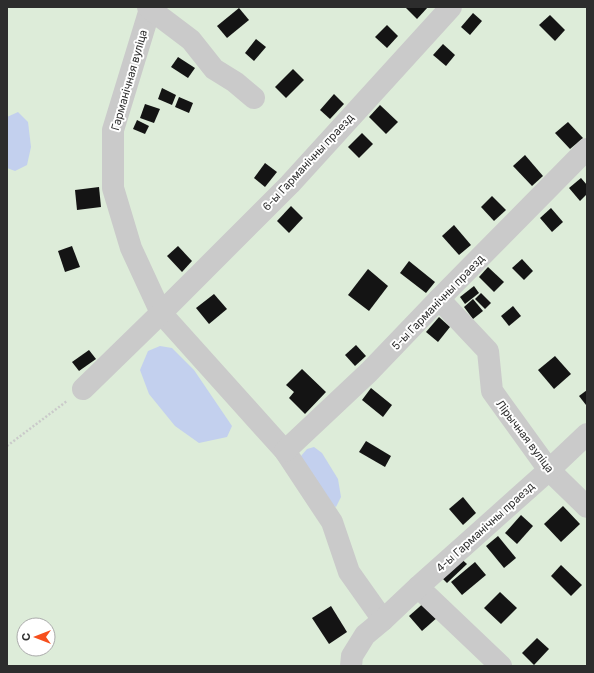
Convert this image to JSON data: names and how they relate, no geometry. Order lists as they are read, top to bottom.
{
  "streets": {
    "lane": [
      "Гарманічная вуліца",
      "6-ы Гарманічны праезд",
      "5-ы Гарманічны праезд",
      "Лірычная вуліца",
      "4-ы Гарманічны праезд"
    ]
  },
  "crossings": [
    ["Гарманічная вуліца", "6-ы Гарманічны праезд"],
    ["Гарманічная вуліца", "5-ы Гарманічны праезд"],
    ["Гарманічная вуліца", "4-ы Гарманічны праезд"],
    ["5-ы Гарманічны праезд", "Лірычная вуліца"],
    ["Лірычная вуліца", "4-ы Гарманічны праезд"]
  ],
  "north": "left"
}
